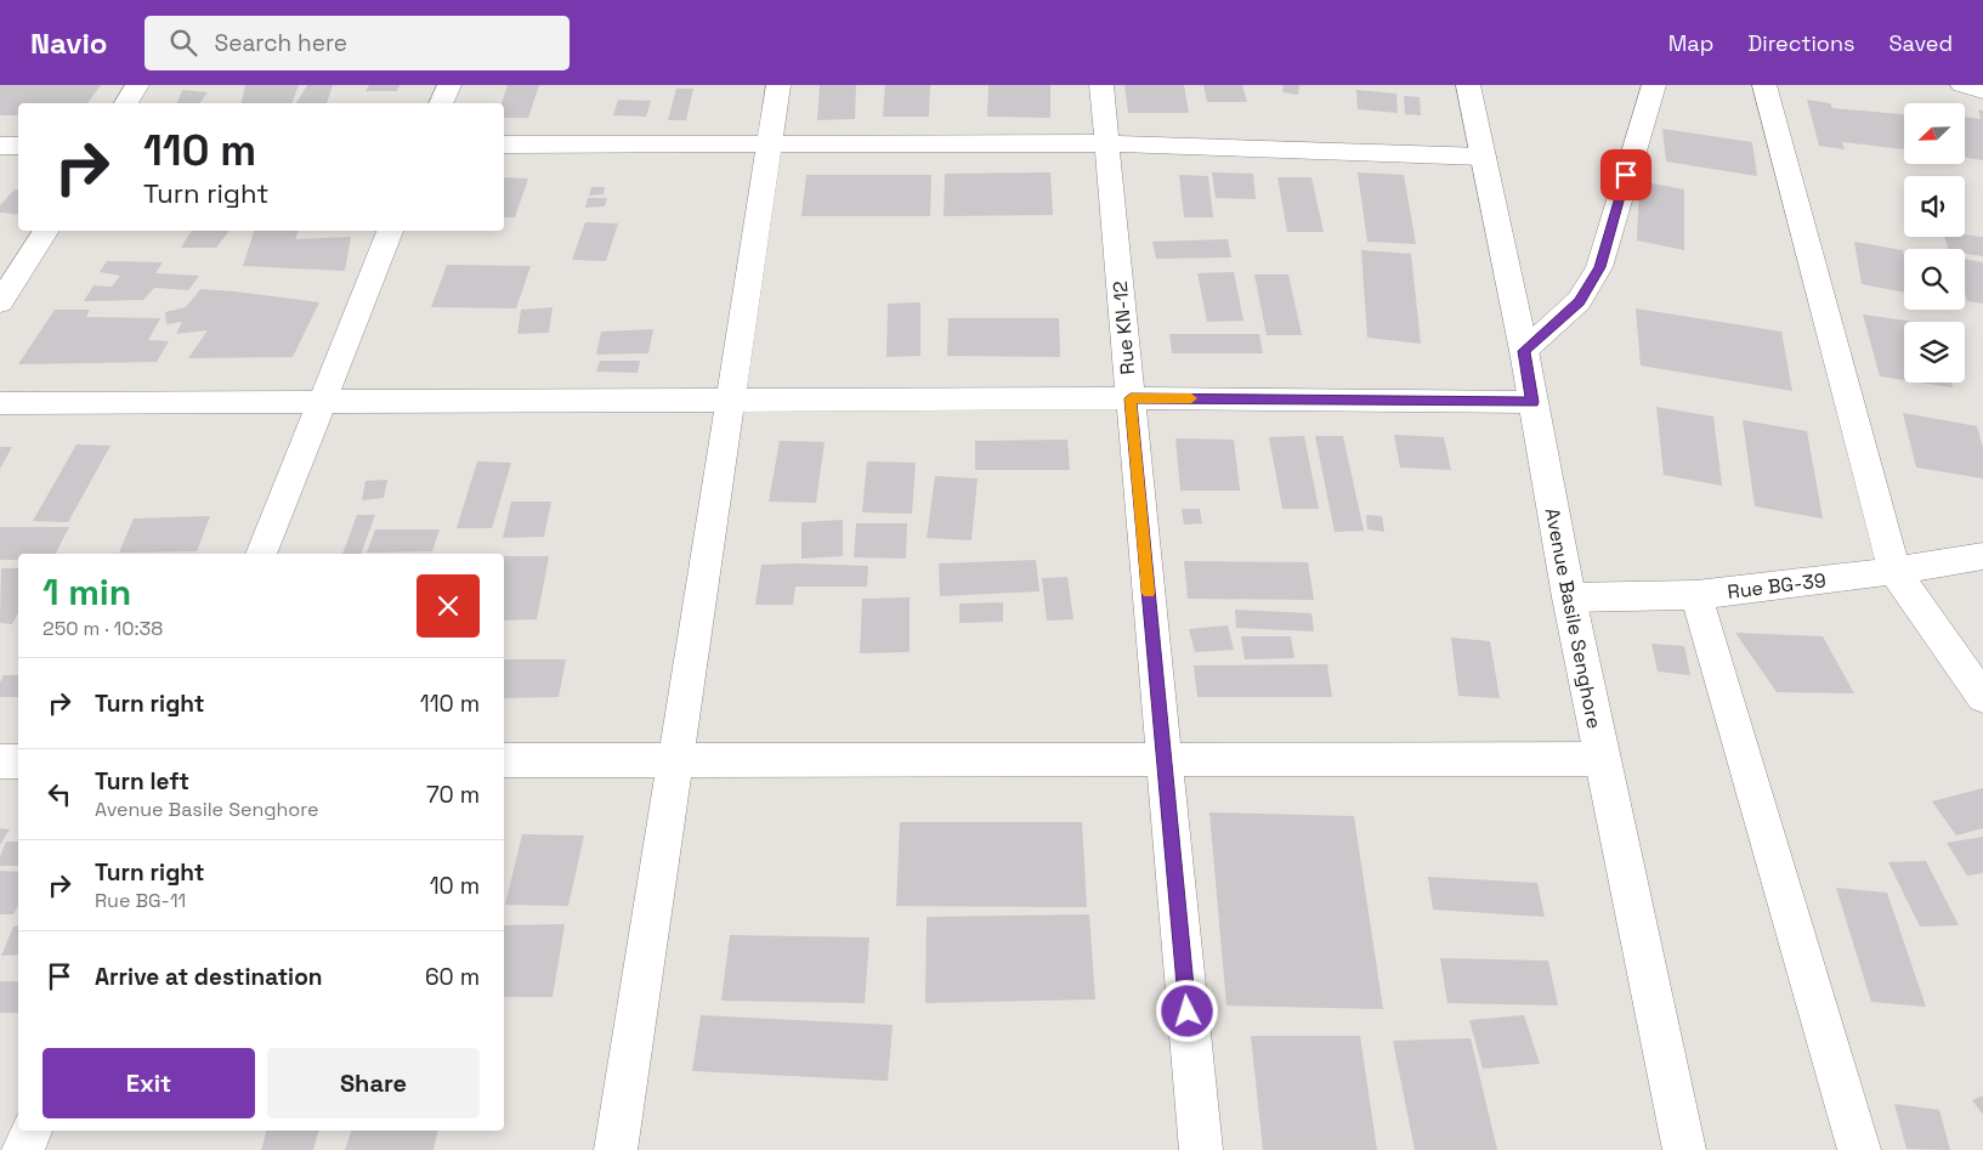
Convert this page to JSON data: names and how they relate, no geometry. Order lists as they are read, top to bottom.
{
  "streets": {
    "main road": ["Rue KN-12", "Rue BG-39", "Avenue Basile Senghore"]
  },
  "crossings": [
    ["Rue BG-39", "Avenue Basile Senghore"]
  ],
  "north": "bottom left",
  "page": {
    "header": "Navio",
    "search": "Search here",
    "nav": ["Map", "Directions", "Saved"],
    "turn": ["110 m", "Turn right"],
    "heading": ["1 min", "250 m · 10:38"],
    "list": [
      {
        "name": "Turn right",
        "value": "110 m"
      },
      {
        "name": "Turn left",
        "note": "Avenue Basile Senghore",
        "value": "70 m"
      },
      {
        "name": "Turn right",
        "note": "Rue BG-11",
        "value": "10 m"
      },
      {
        "name": "Arrive at destination",
        "value": "60 m"
      }
    ],
    "buttons": ["Exit", "Share"]
  }
}
